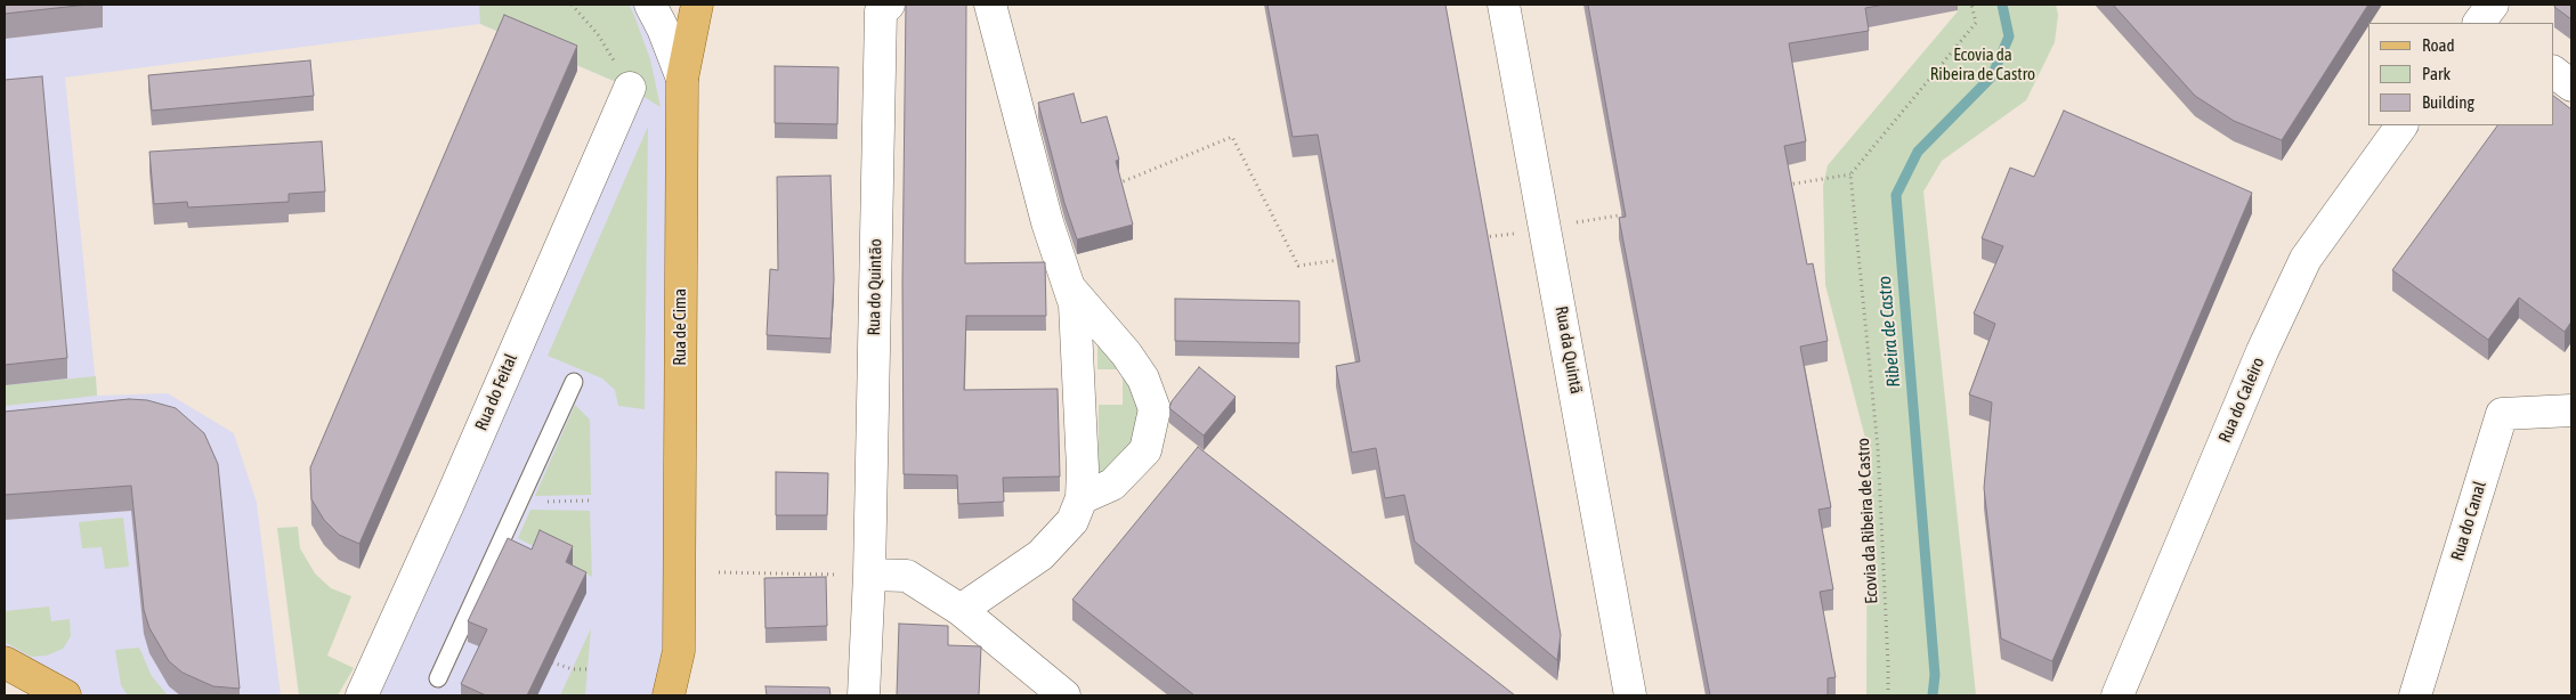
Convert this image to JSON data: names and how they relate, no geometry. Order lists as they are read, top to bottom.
{
  "streets": {
    "main road": ["Rua de Cima"],
    "street": [
      "Rua do Quintão",
      "Rua da Quintã",
      "Rua do Feital",
      "Rua do Caleiro",
      "Rua do Canal"
    ],
    "path": ["Ecovia da Ribeira de Castro"]
  },
  "water": ["Ribeira de Castro"],
  "parks": ["Ecovia da Ribeira de Castro"],
  "legend": ["Road", "Park", "Building"]
}
